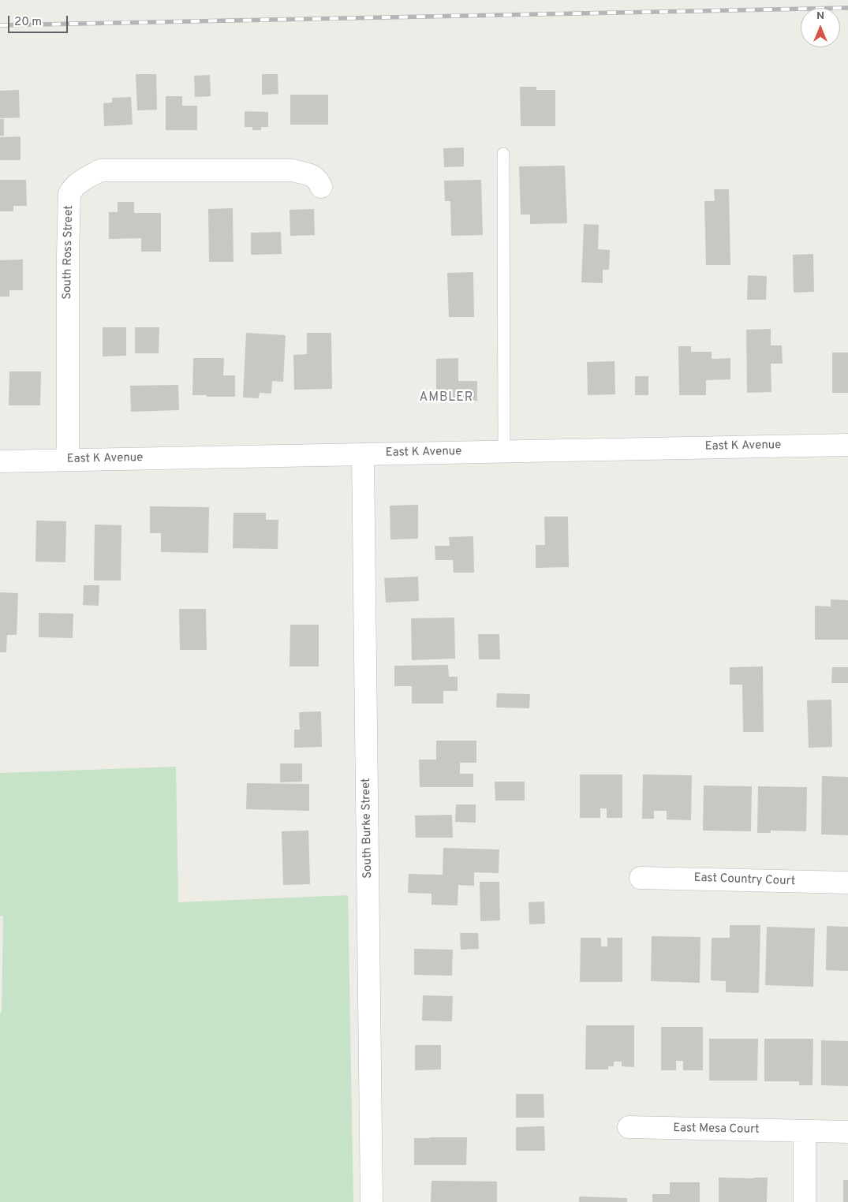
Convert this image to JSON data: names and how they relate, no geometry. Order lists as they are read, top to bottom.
{
  "streets": {
    "street": [
      "South Ross Street",
      "East K Avenue",
      "South Burke Street",
      "East Country Court",
      "East Mesa Court"
    ]
  },
  "crossings": [
    ["South Ross Street", "East K Avenue"],
    ["East K Avenue", "South Burke Street"]
  ],
  "districts": ["AMBLER"],
  "scale_bar": "20 m",
  "north": "top"
}
